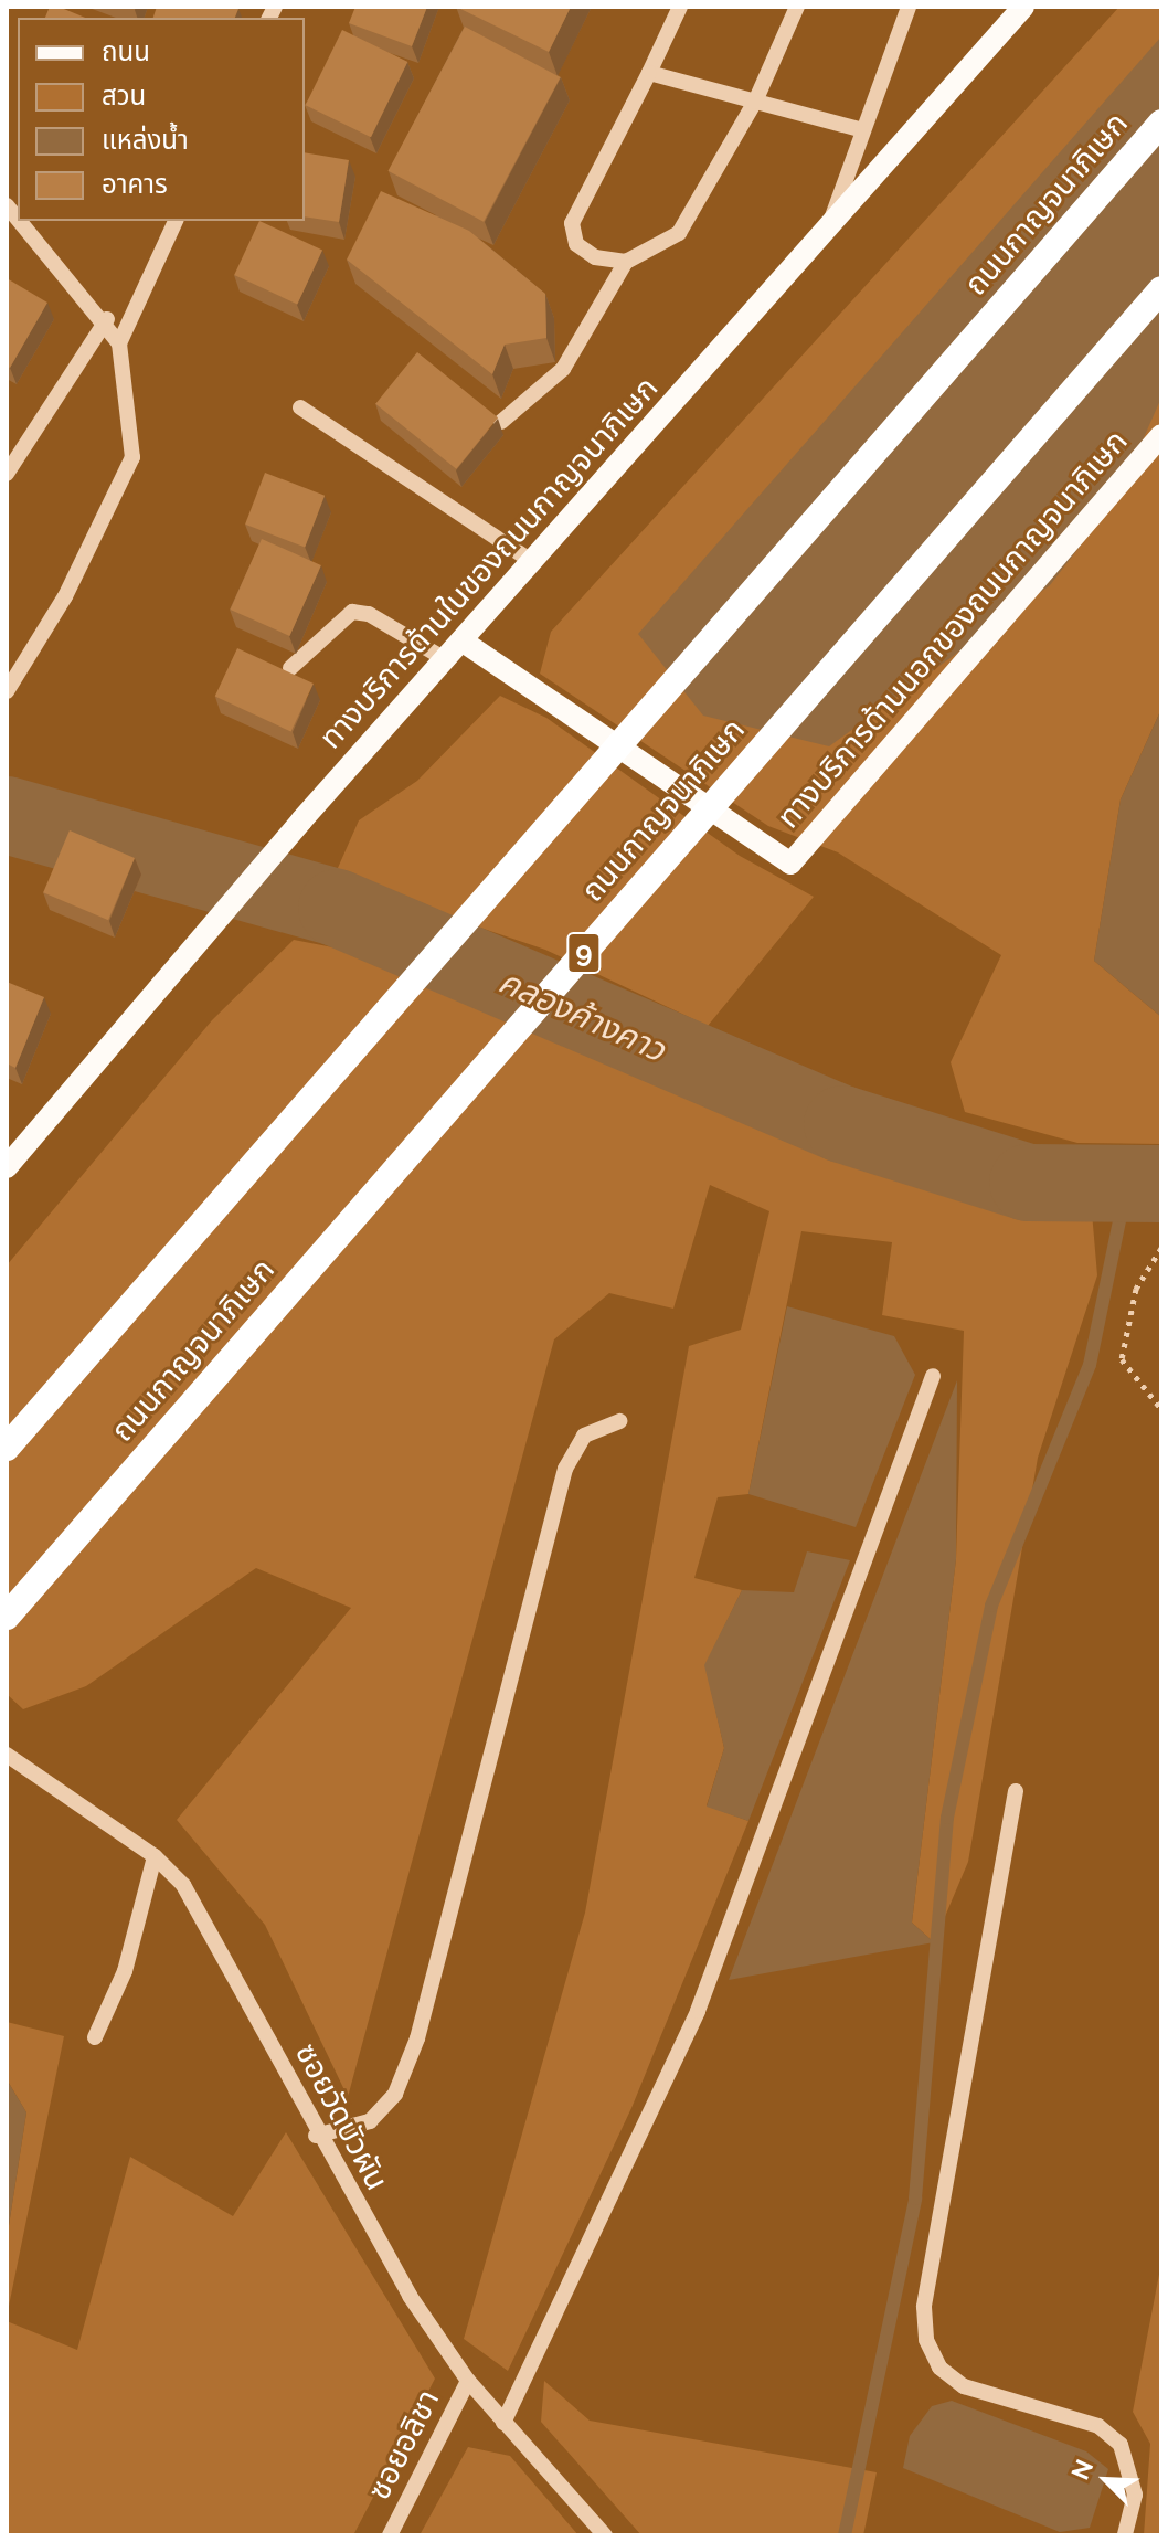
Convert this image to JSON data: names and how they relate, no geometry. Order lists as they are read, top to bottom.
{
  "streets": {
    "highway": ["ถนนกาญจนาภิเษก", "9"],
    "main road": ["ทางบริการด้านในของถนนกาญจนาภิเษก", "ทางบริการด้านนอกของถนนกาญจนาภิเษก"],
    "street": ["ซอยวัดบัวผัน", "ซอยอลิชา"]
  },
  "crossings": [
    ["ทางบริการด้านในของถนนกาญจนาภิเษก", "ทางบริการด้านนอกของถนนกาญจนาภิเษก"],
    ["ซอยวัดบัวผัน", "ซอยอลิชา"]
  ],
  "water": ["คลองค้างคาว"],
  "legend": [
    "ถนน",
    "สวน",
    "แหล่งน้ำ",
    "อาคาร"
  ],
  "north": "top left"
}
